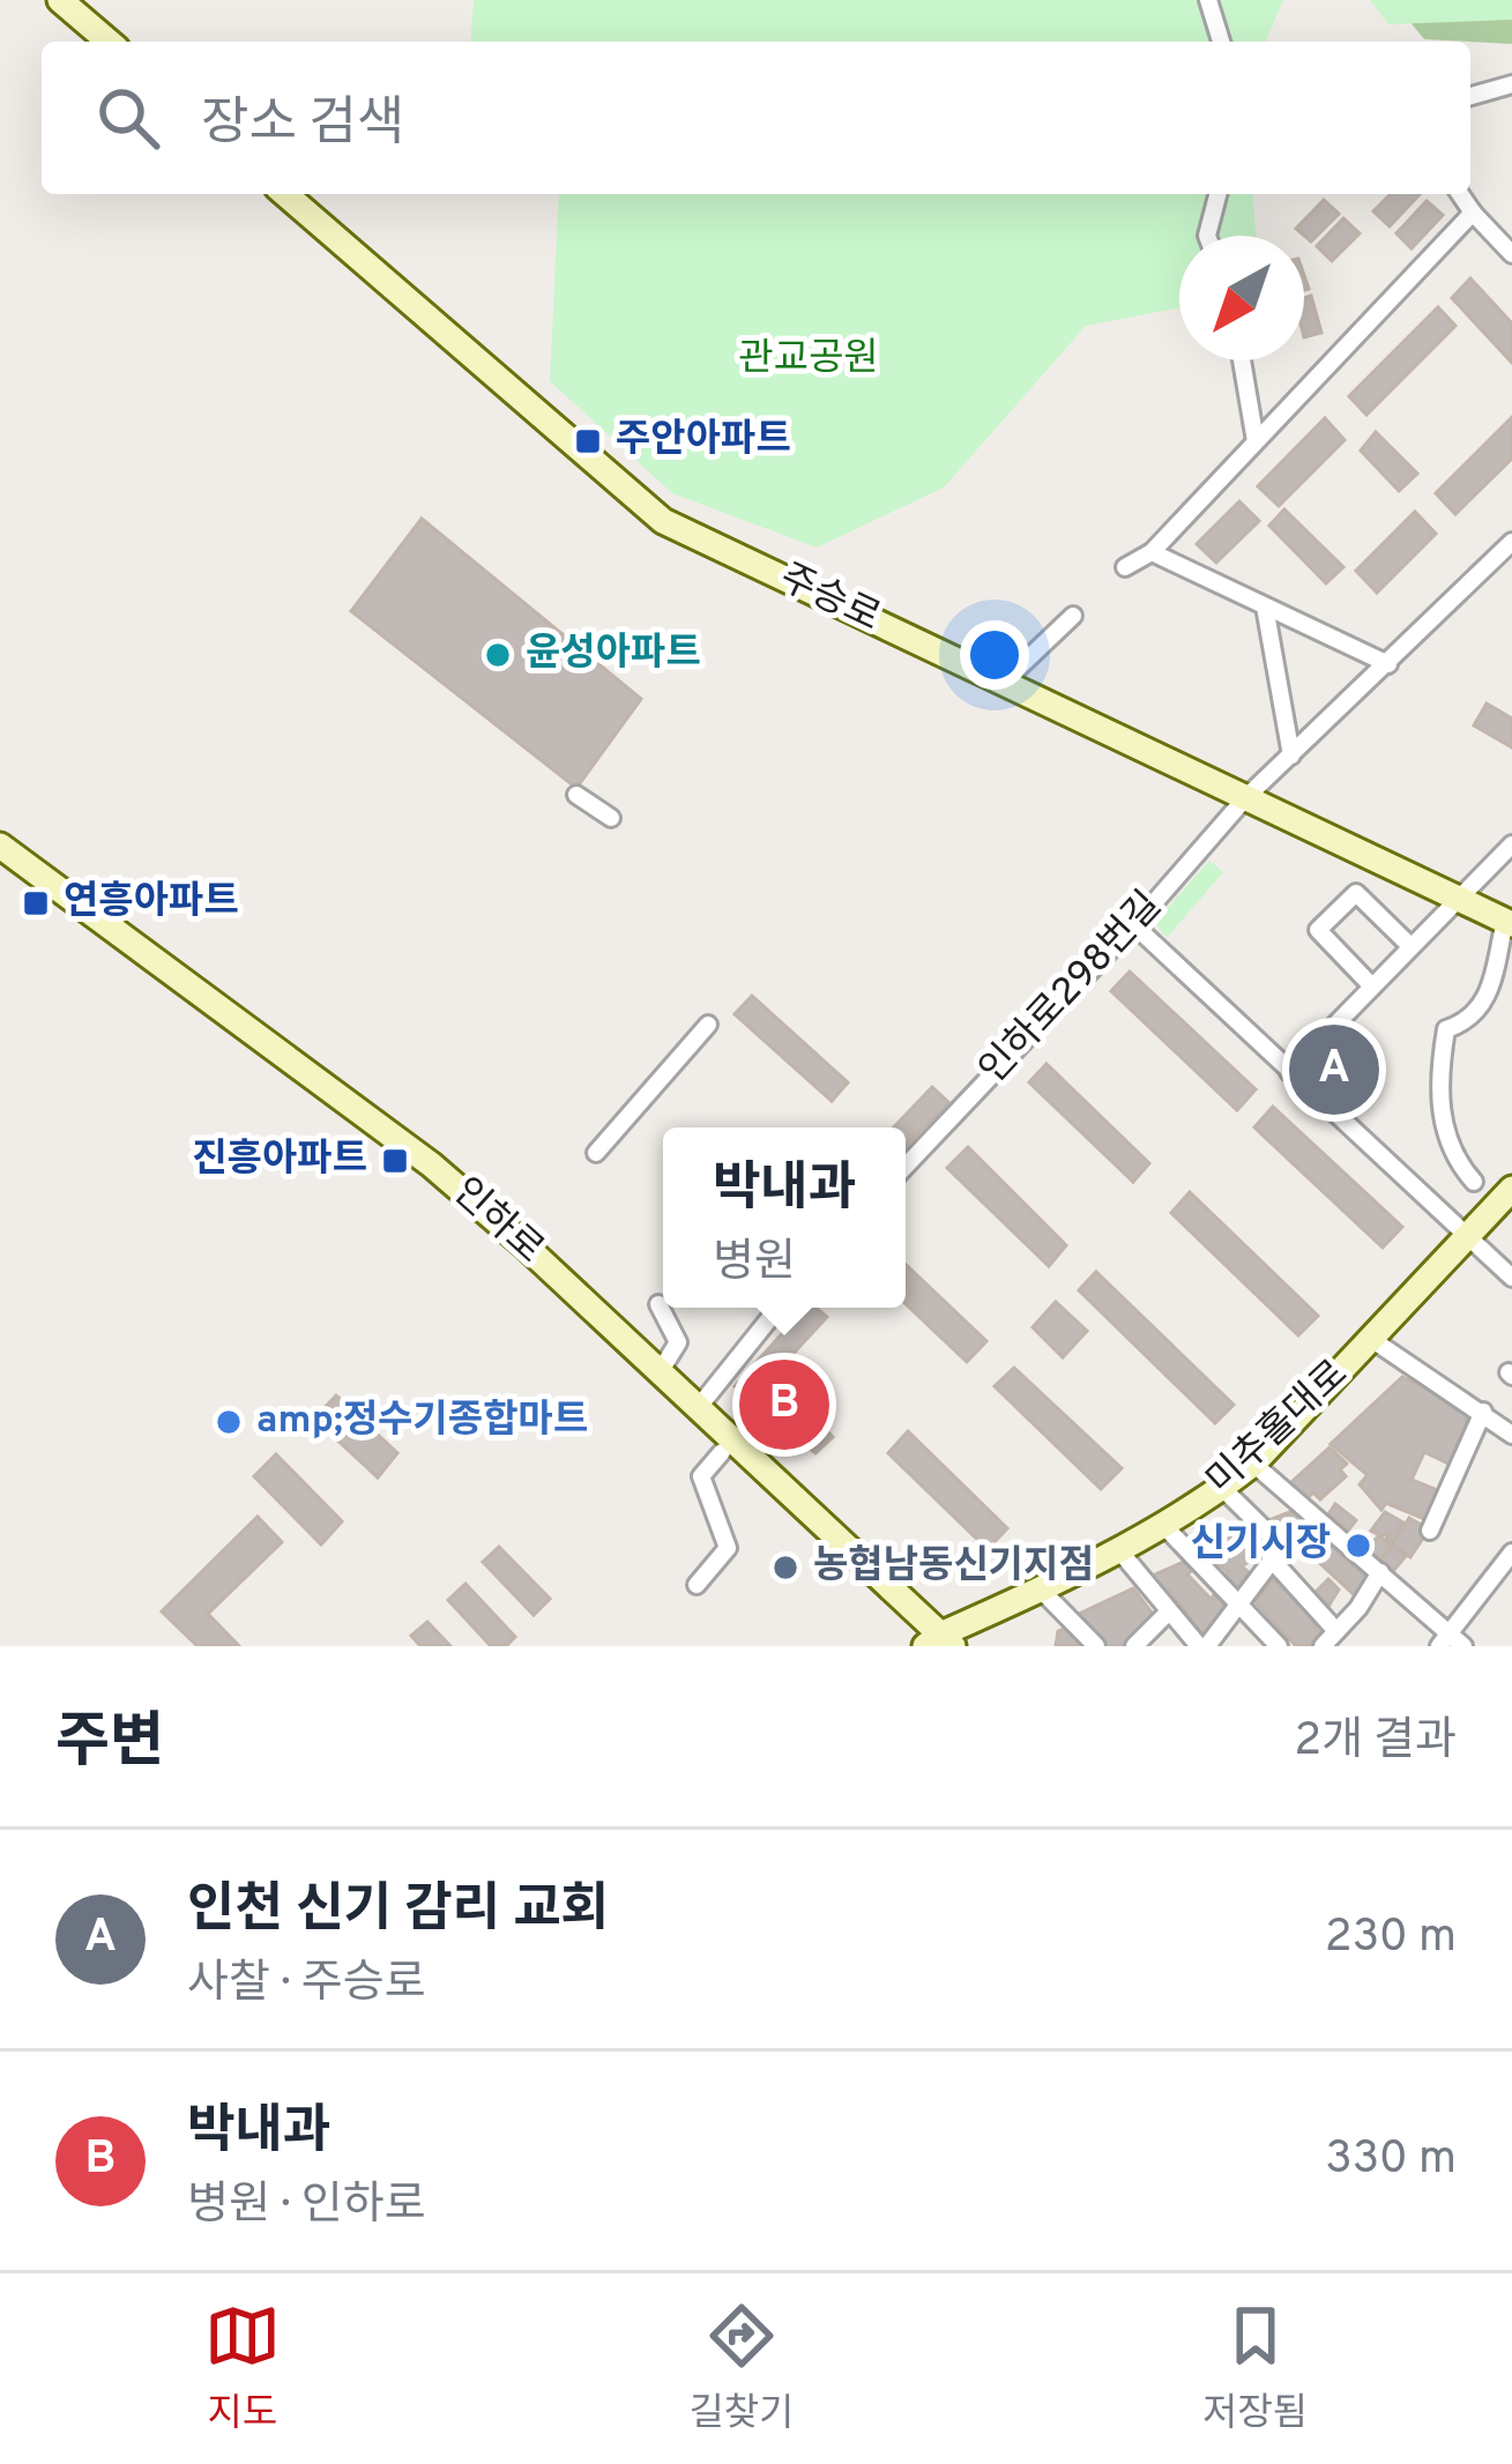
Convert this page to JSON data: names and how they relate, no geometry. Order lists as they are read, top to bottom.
{
  "streets": {
    "main road": ["주승로", "인하로", "미추홀대로"],
    "street": ["인하로298번길"]
  },
  "crossings": [
    ["주승로", "인하로298번길"],
    ["인하로", "미추홀대로"]
  ],
  "parks": ["관교공원"],
  "places": {
    "transit": ["주안아파트", "연흥아파트", "진흥아파트"],
    "other": [
      "윤성아파트",
      "amp;정수기종합마트",
      "신기시장",
      "농협남동신기지점"
    ]
  },
  "north": "bottom left",
  "page": {
    "search": "장소 검색",
    "pins": ["A", "B"],
    "popup": ["박내과", "병원"],
    "heading": ["주변", "2개 결과"],
    "list": [
      {
        "mark": "A",
        "name": "인천 신기 감리 교회",
        "note": "사찰 · 주승로",
        "value": "230 m"
      },
      {
        "mark": "B",
        "name": "박내과",
        "note": "병원 · 인하로",
        "value": "330 m"
      }
    ],
    "nav": ["지도", "길찾기", "저장됨"]
  }
}
